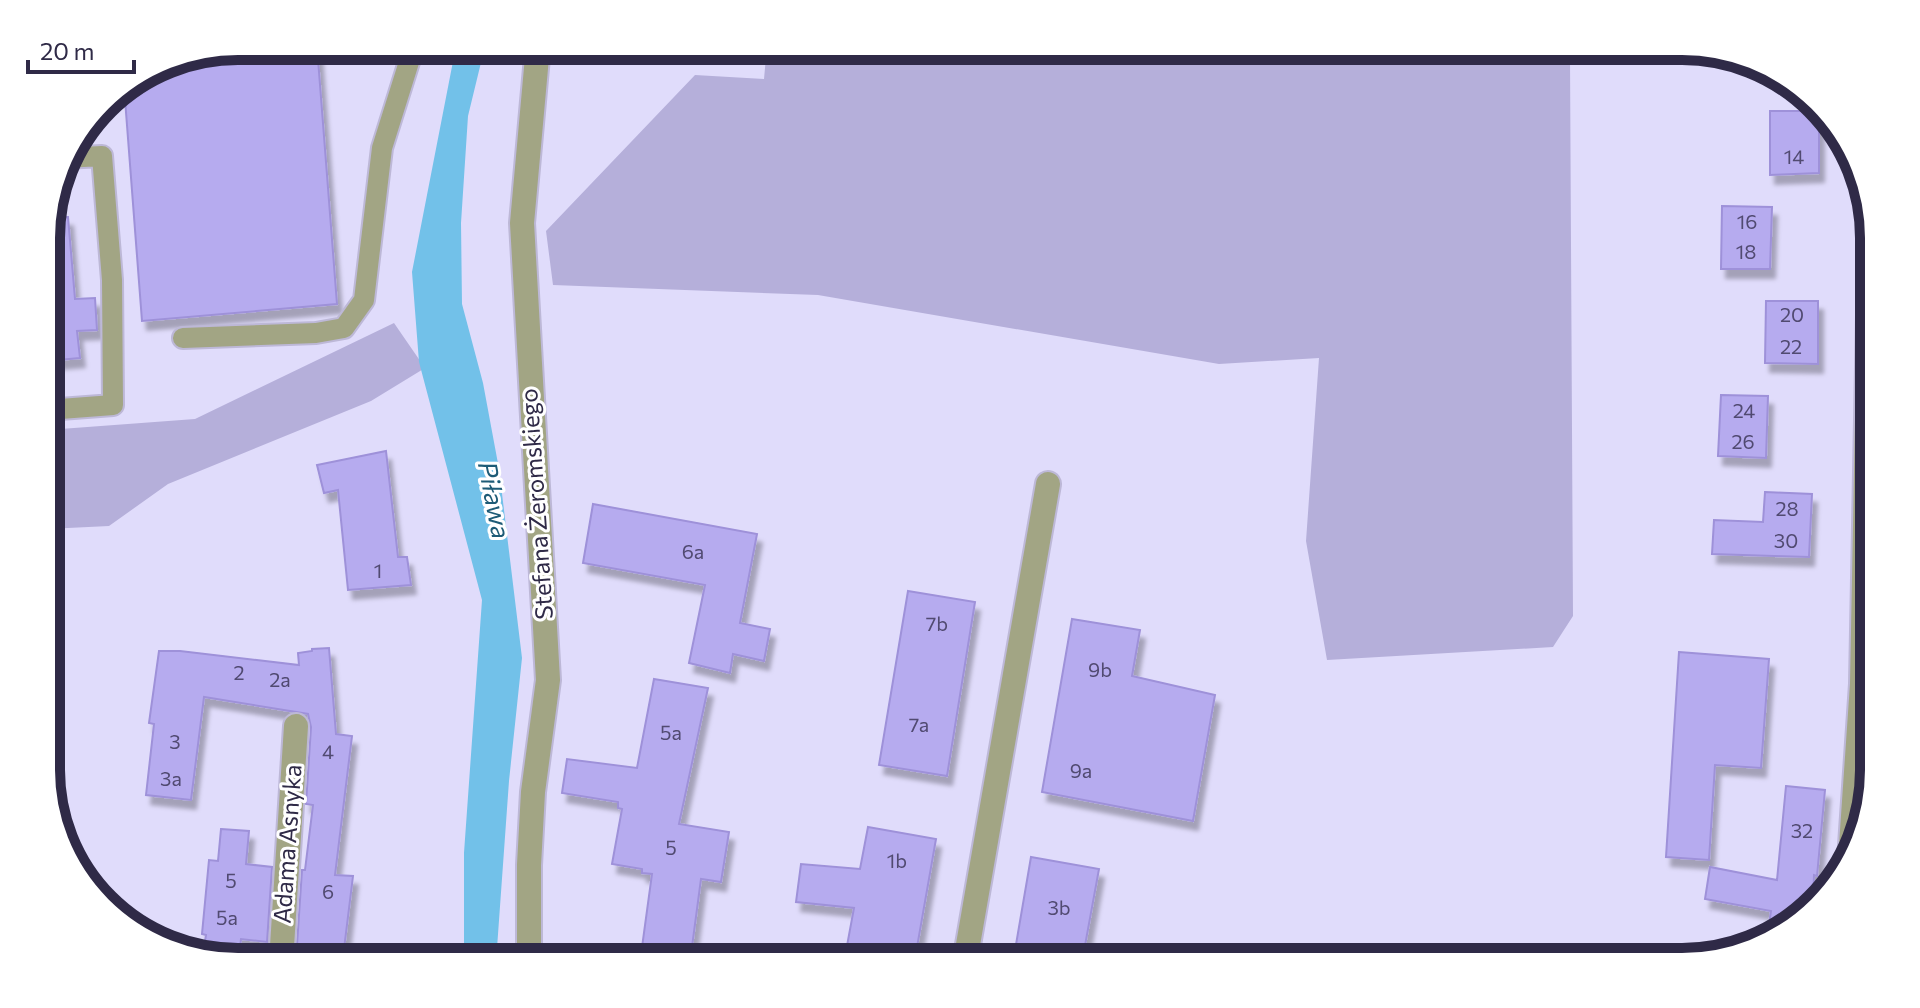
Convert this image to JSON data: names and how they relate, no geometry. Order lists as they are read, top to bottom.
{
  "streets": {
    "street": ["Stefana Żeromskiego", "Adama Asnyka"]
  },
  "water": ["Piława"],
  "house_numbers": [
    "14",
    "16",
    "18",
    "20",
    "22",
    "24",
    "26",
    "28",
    "30",
    "6a",
    "1",
    "7b",
    "9b",
    "2",
    "2a",
    "7a",
    "5a",
    "3",
    "4",
    "9a",
    "3a",
    "32",
    "5",
    "1b",
    "5",
    "6",
    "3b",
    "5a"
  ],
  "scale_bar": "20 m"
}
